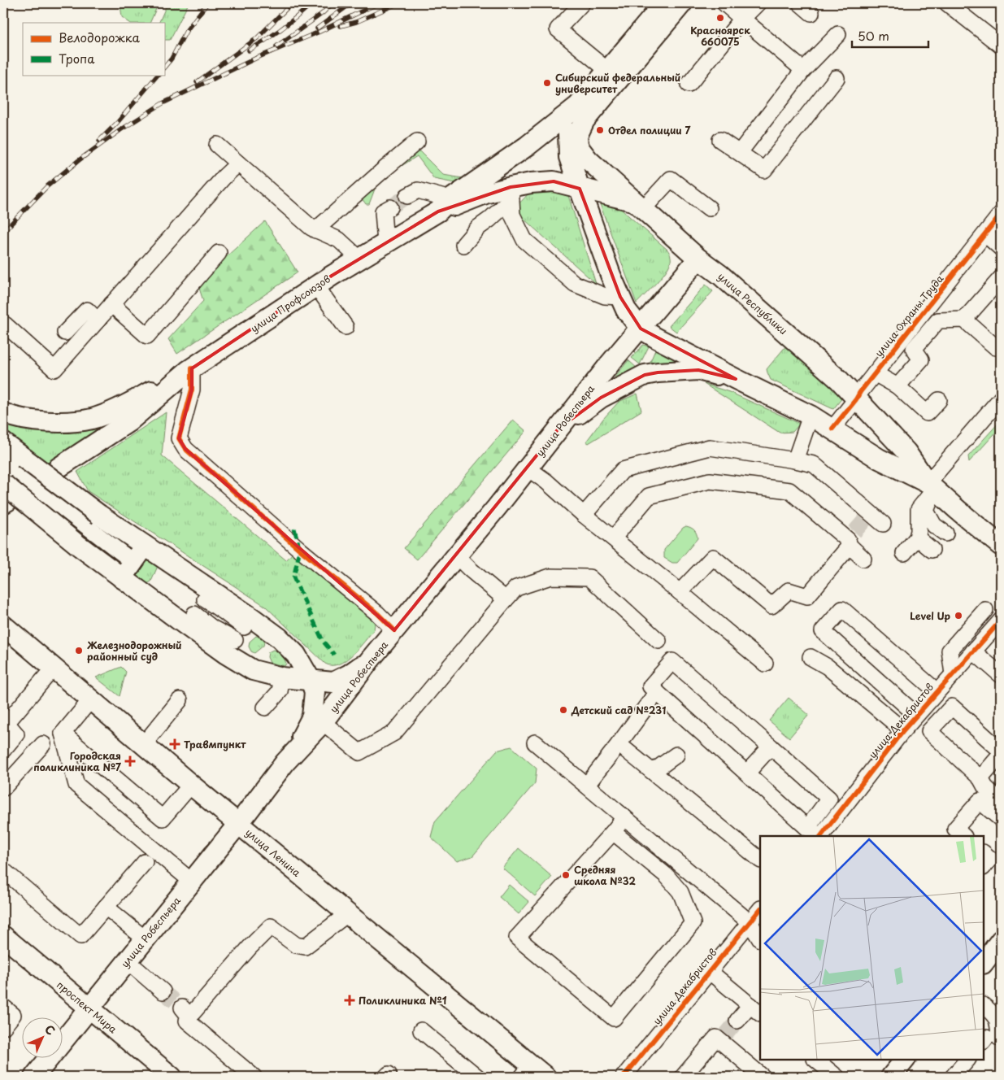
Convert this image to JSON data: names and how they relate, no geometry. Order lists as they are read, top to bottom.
{
  "streets": {
    "main road": [
      "улица Профсоюзов",
      "улица Республики",
      "улица Робеспьера",
      "улица Ленина",
      "проспект Мира"
    ],
    "street": ["улица Охраны Труда", "улица Декабристов"]
  },
  "crossings": [
    ["улица Профсоюзов", "улица Республики"],
    ["улица Республики", "улица Охраны Труда"],
    ["улица Республики", "улица Робеспьера"],
    ["улица Робеспьера", "улица Ленина"],
    ["улица Робеспьера", "проспект Мира"]
  ],
  "places": {
    "other": [
      "Красноярск 660075",
      "Сибирский федеральный университет",
      "Отдел полиции 7",
      "Level Up",
      "Железнодорожный районный суд",
      "Детский сад №231",
      "Средняя школа №32"
    ],
    "health": ["Травмпункт", "Городская поликлиника №7", "Поликлиника №1"]
  },
  "legend": ["Велодорожка", "Тропа"],
  "scale_bar": "50 m",
  "north": "top right"
}
